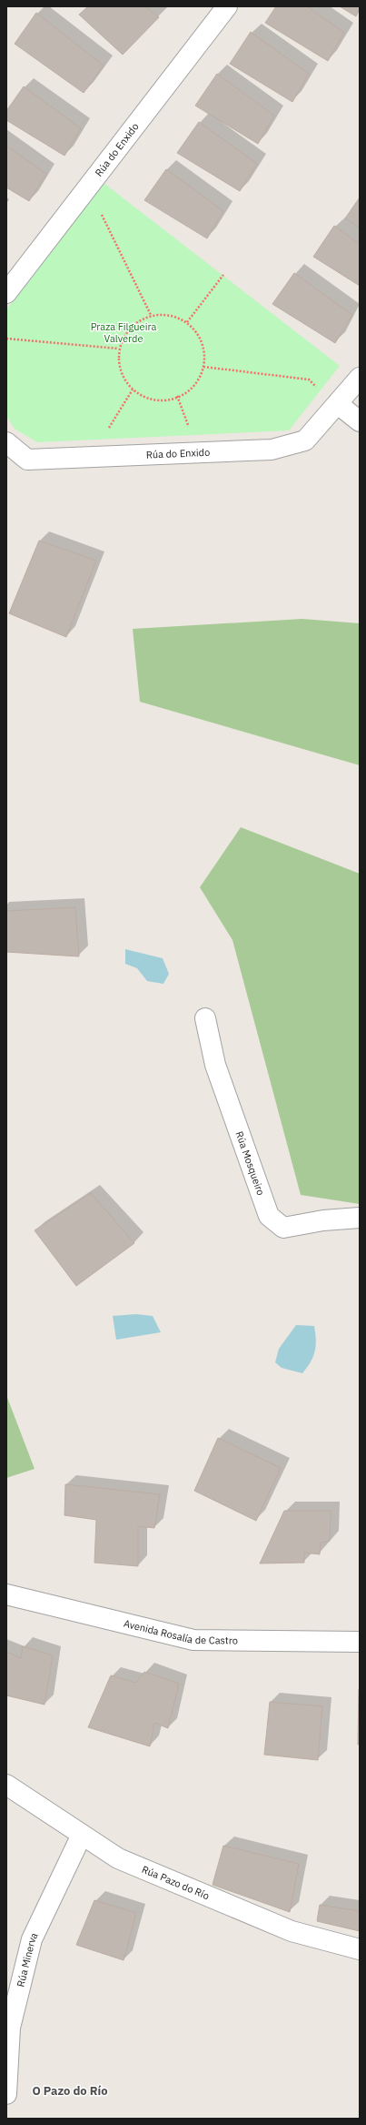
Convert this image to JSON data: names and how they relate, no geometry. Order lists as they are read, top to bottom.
{
  "streets": {
    "street": [
      "Rúa do Enxido",
      "Rúa Mosqueiro",
      "Avenida Rosalía de Castro",
      "Rúa Pazo do Río",
      "Rúa Minerva"
    ]
  },
  "crossings": [
    ["Rúa Pazo do Río", "Rúa Minerva"]
  ],
  "districts": ["O Pazo do Río"],
  "parks": ["Praza Filgueira Valverde"]
}
